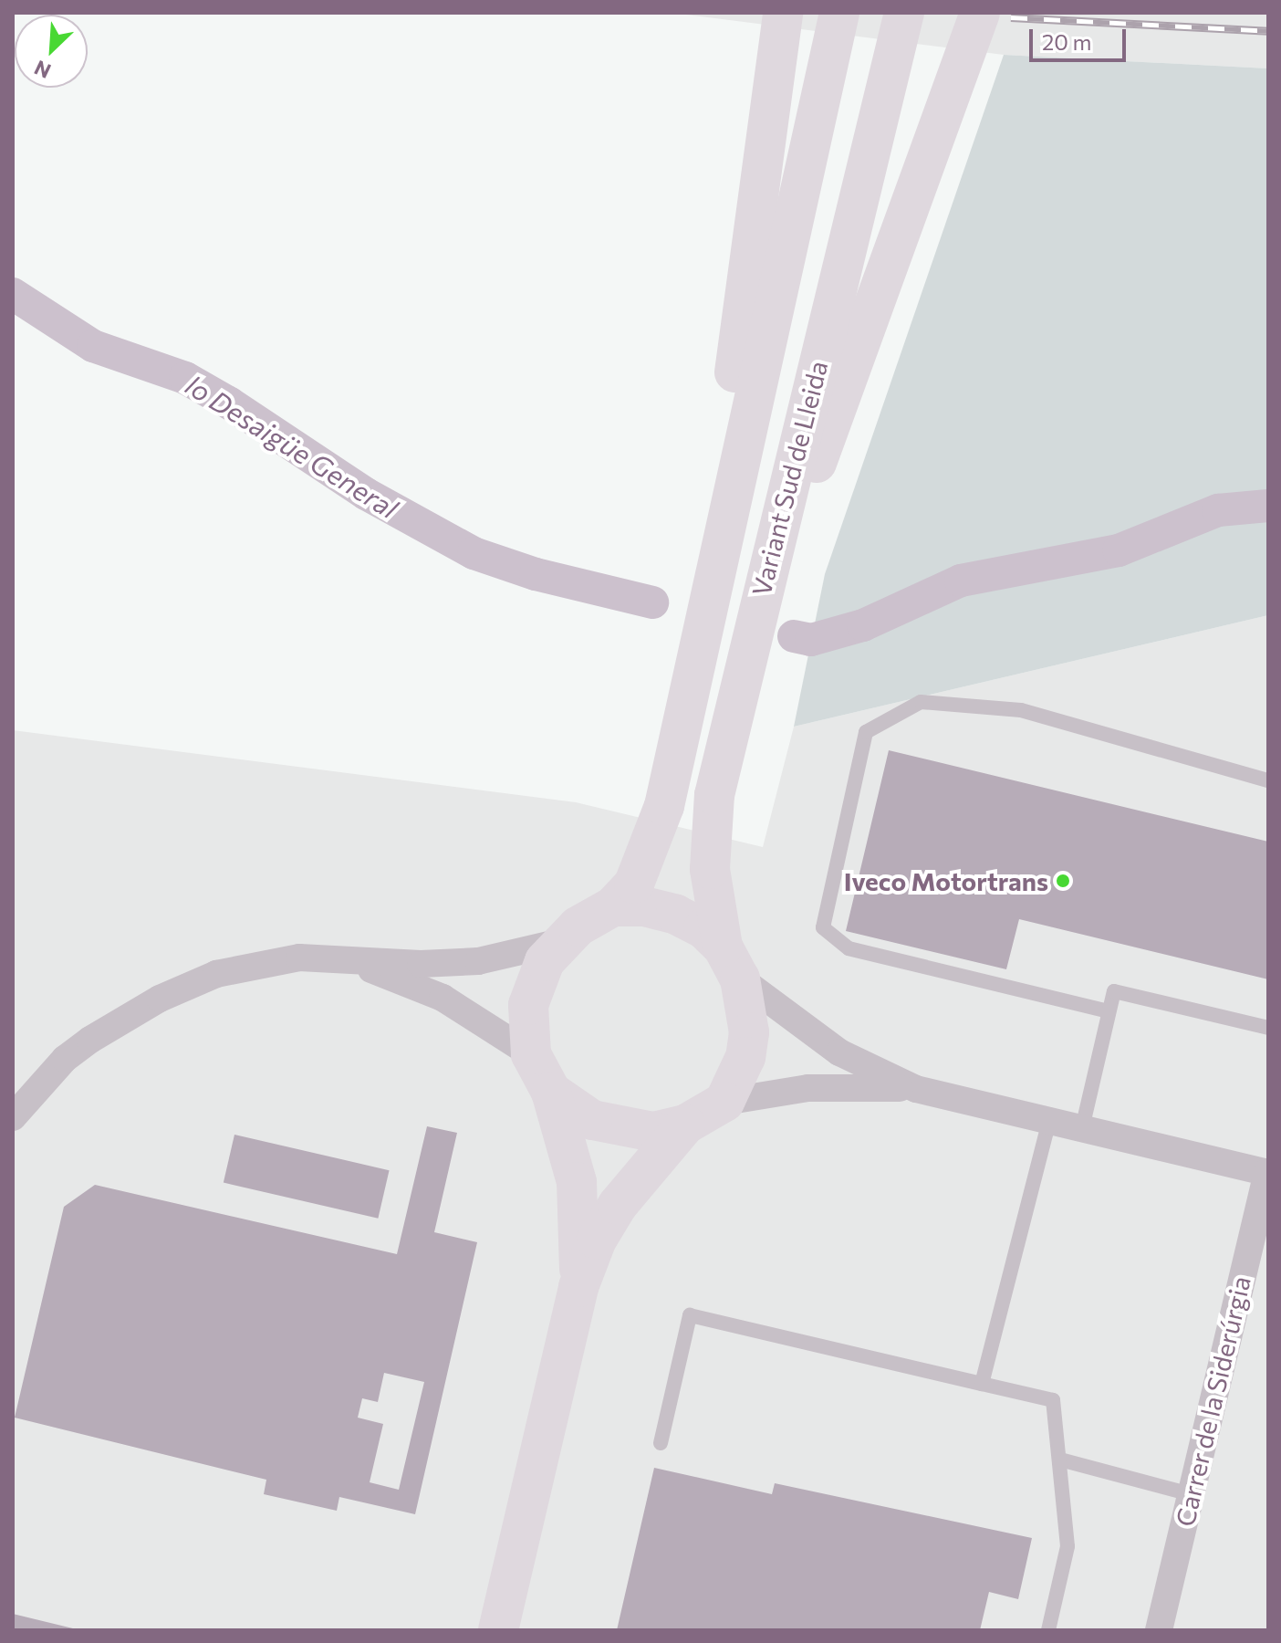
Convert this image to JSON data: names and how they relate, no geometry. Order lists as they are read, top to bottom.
{
  "streets": {
    "main road": ["Variant Sud de Lleida"],
    "street": ["Carrer de la Siderúrgia"]
  },
  "water": ["lo Desaigüe General"],
  "places": ["Iveco Motortrans"],
  "scale_bar": "20 m",
  "north": "bottom left"
}
